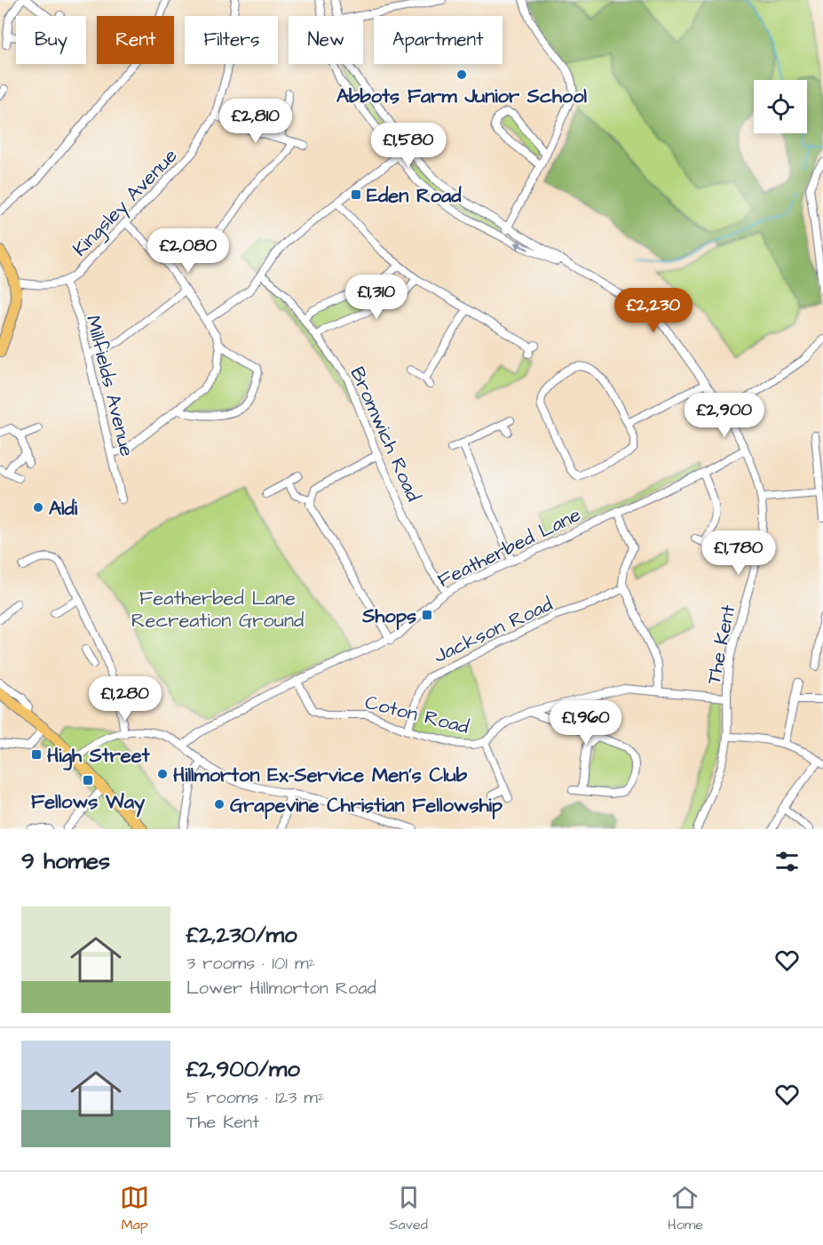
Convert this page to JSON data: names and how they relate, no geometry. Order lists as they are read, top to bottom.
{
  "streets": {
    "street": [
      "Kingsley Avenue",
      "Millfields Avenue",
      "Bromwich Road",
      "Featherbed Lane",
      "Jackson Road",
      "The Kent",
      "Coton Road"
    ]
  },
  "crossings": [
    ["Kingsley Avenue", "Millfields Avenue"],
    ["Bromwich Road", "Featherbed Lane"],
    ["Featherbed Lane", "The Kent"],
    ["Featherbed Lane", "Coton Road"],
    ["Jackson Road", "Coton Road"],
    ["The Kent", "Coton Road"]
  ],
  "parks": ["Featherbed Lane Recreation Ground"],
  "places": {
    "other": [
      "Abbots Farm Junior School",
      "Aldi",
      "Hillmorton Ex-Service Men's Club",
      "Grapevine Christian Fellowship"
    ],
    "transit": [
      "Eden Road",
      "Shops",
      "High Street",
      "Fellows Way"
    ]
  },
  "page": {
    "chip": [
      "Buy",
      "Rent",
      "Filters",
      "New",
      "Apartment"
    ],
    "price": [
      "£2,810",
      "£1,580",
      "£2,080",
      "£1,310",
      "£2,230",
      "£2,900",
      "£1,780",
      "£1,280",
      "£1,960"
    ],
    "heading": "9 homes",
    "list": [
      {
        "name": "£2,230/mo",
        "note": "3 rooms · 101 m² · Lower Hillmorton Road"
      },
      {
        "name": "£2,900/mo",
        "note": "5 rooms · 123 m² · The Kent"
      }
    ],
    "tabs": ["Map", "Saved", "Home"]
  }
}
